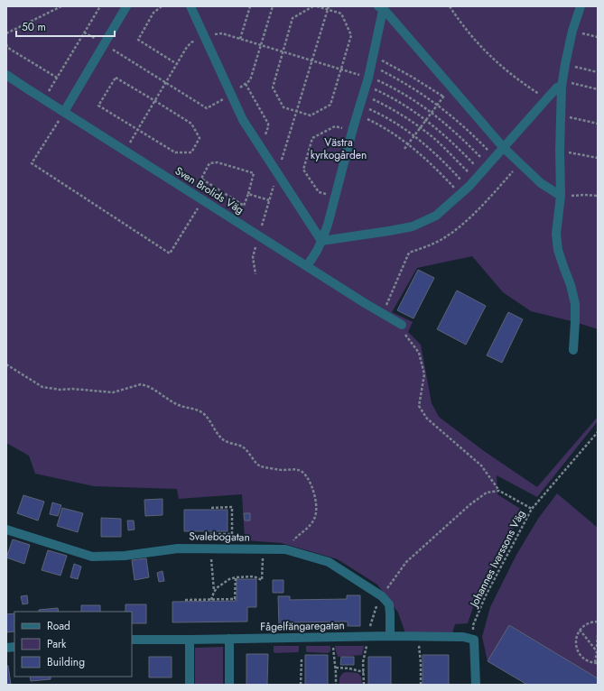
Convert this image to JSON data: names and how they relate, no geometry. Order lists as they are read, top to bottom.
{
  "streets": {
    "street": ["Sven Brolids Väg", "Svalebogatan", "Fågelfängaregatan"],
    "path": ["Johannes Ivarssons Väg"]
  },
  "crossings": [
    ["Svalebogatan", "Fågelfängaregatan"],
    ["Johannes Ivarssons Väg", "Fågelfängaregatan"]
  ],
  "parks": ["Västra kyrkogården"],
  "legend": ["Road", "Park", "Building"],
  "scale_bar": "50 m"
}
